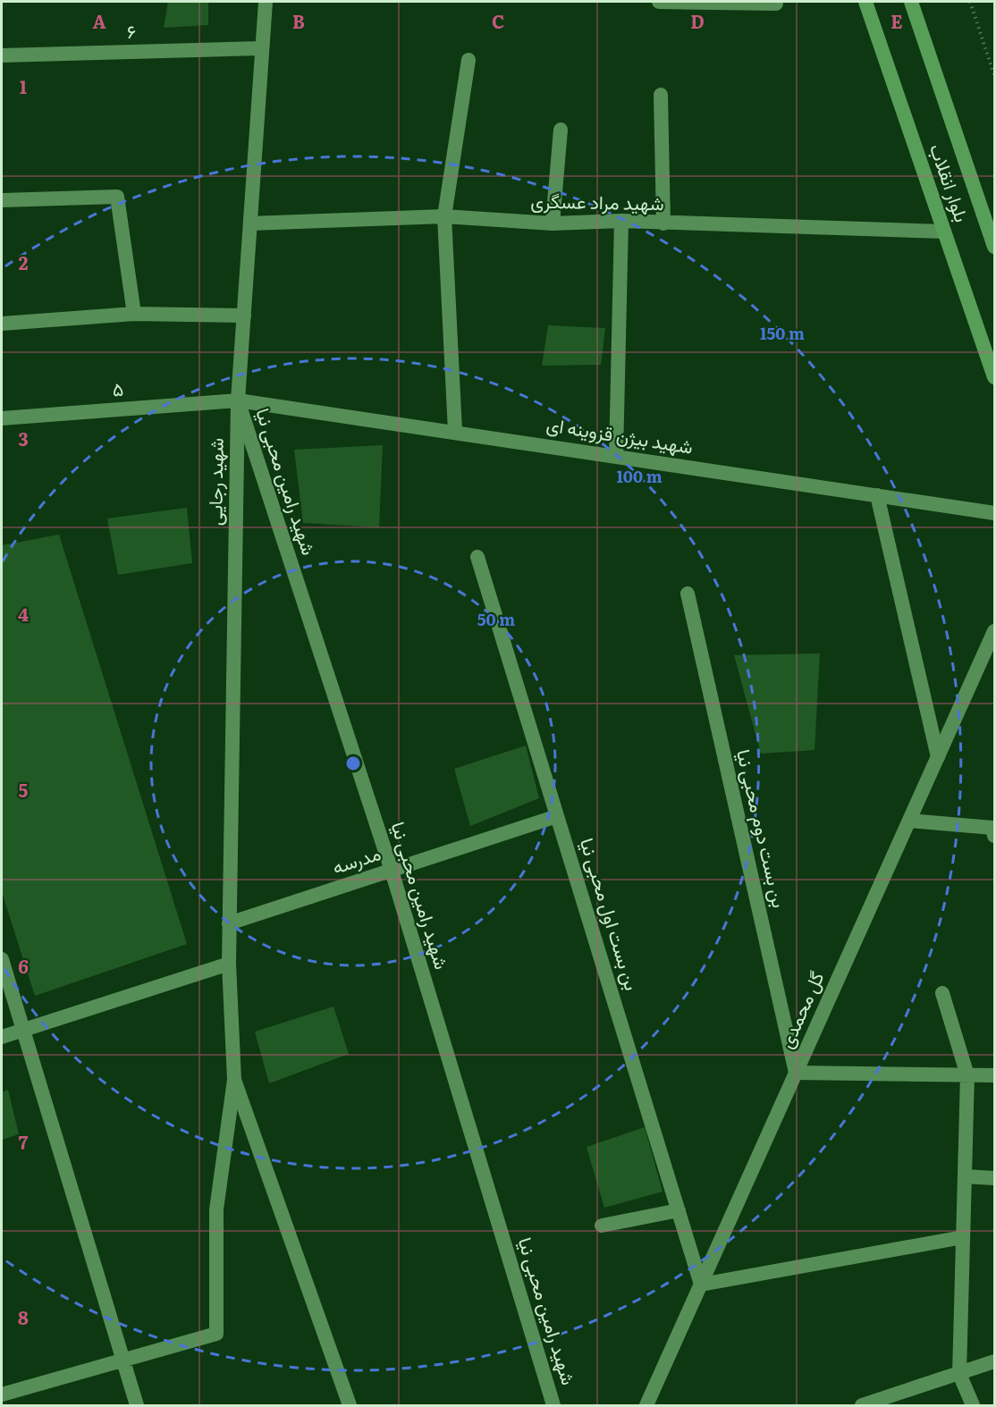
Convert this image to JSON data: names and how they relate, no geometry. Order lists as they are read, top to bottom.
{
  "streets": {
    "main road": ["بلوار انقلاب"],
    "street": [
      "۶",
      "شهید مراد عسگری",
      "۵",
      "شهید بیژن قزوینه ای",
      "شهید رجایی",
      "شهید رامین محبی نیا",
      "بن بست دوم محبی نیا",
      "مدرسه",
      "بن بست اول محبی نیا",
      "گل محمدی"
    ]
  },
  "crossings": [
    ["۶", "شهید رجایی"],
    ["بلوار انقلاب", "شهید مراد عسگری"],
    ["شهید مراد عسگری", "شهید رجایی"],
    ["۵", "شهید بیژن قزوینه ای"],
    ["۵", "شهید رجایی"],
    ["۵", "شهید رامین محبی نیا"],
    ["شهید بیژن قزوینه ای", "شهید رجایی"],
    ["شهید بیژن قزوینه ای", "شهید رامین محبی نیا"],
    ["شهید رجایی", "شهید رامین محبی نیا"],
    ["شهید رجایی", "مدرسه"],
    ["شهید رامین محبی نیا", "مدرسه"],
    ["بن بست دوم محبی نیا", "گل محمدی"],
    ["مدرسه", "بن بست اول محبی نیا"],
    ["بن بست اول محبی نیا", "گل محمدی"]
  ],
  "grid": {
    "columns": [
      "A",
      "B",
      "C",
      "D",
      "E"
    ],
    "rows": [
      "1",
      "2",
      "3",
      "4",
      "5",
      "6",
      "7",
      "8"
    ]
  },
  "rings": ["150 m", "100 m", "50 m"]
}
